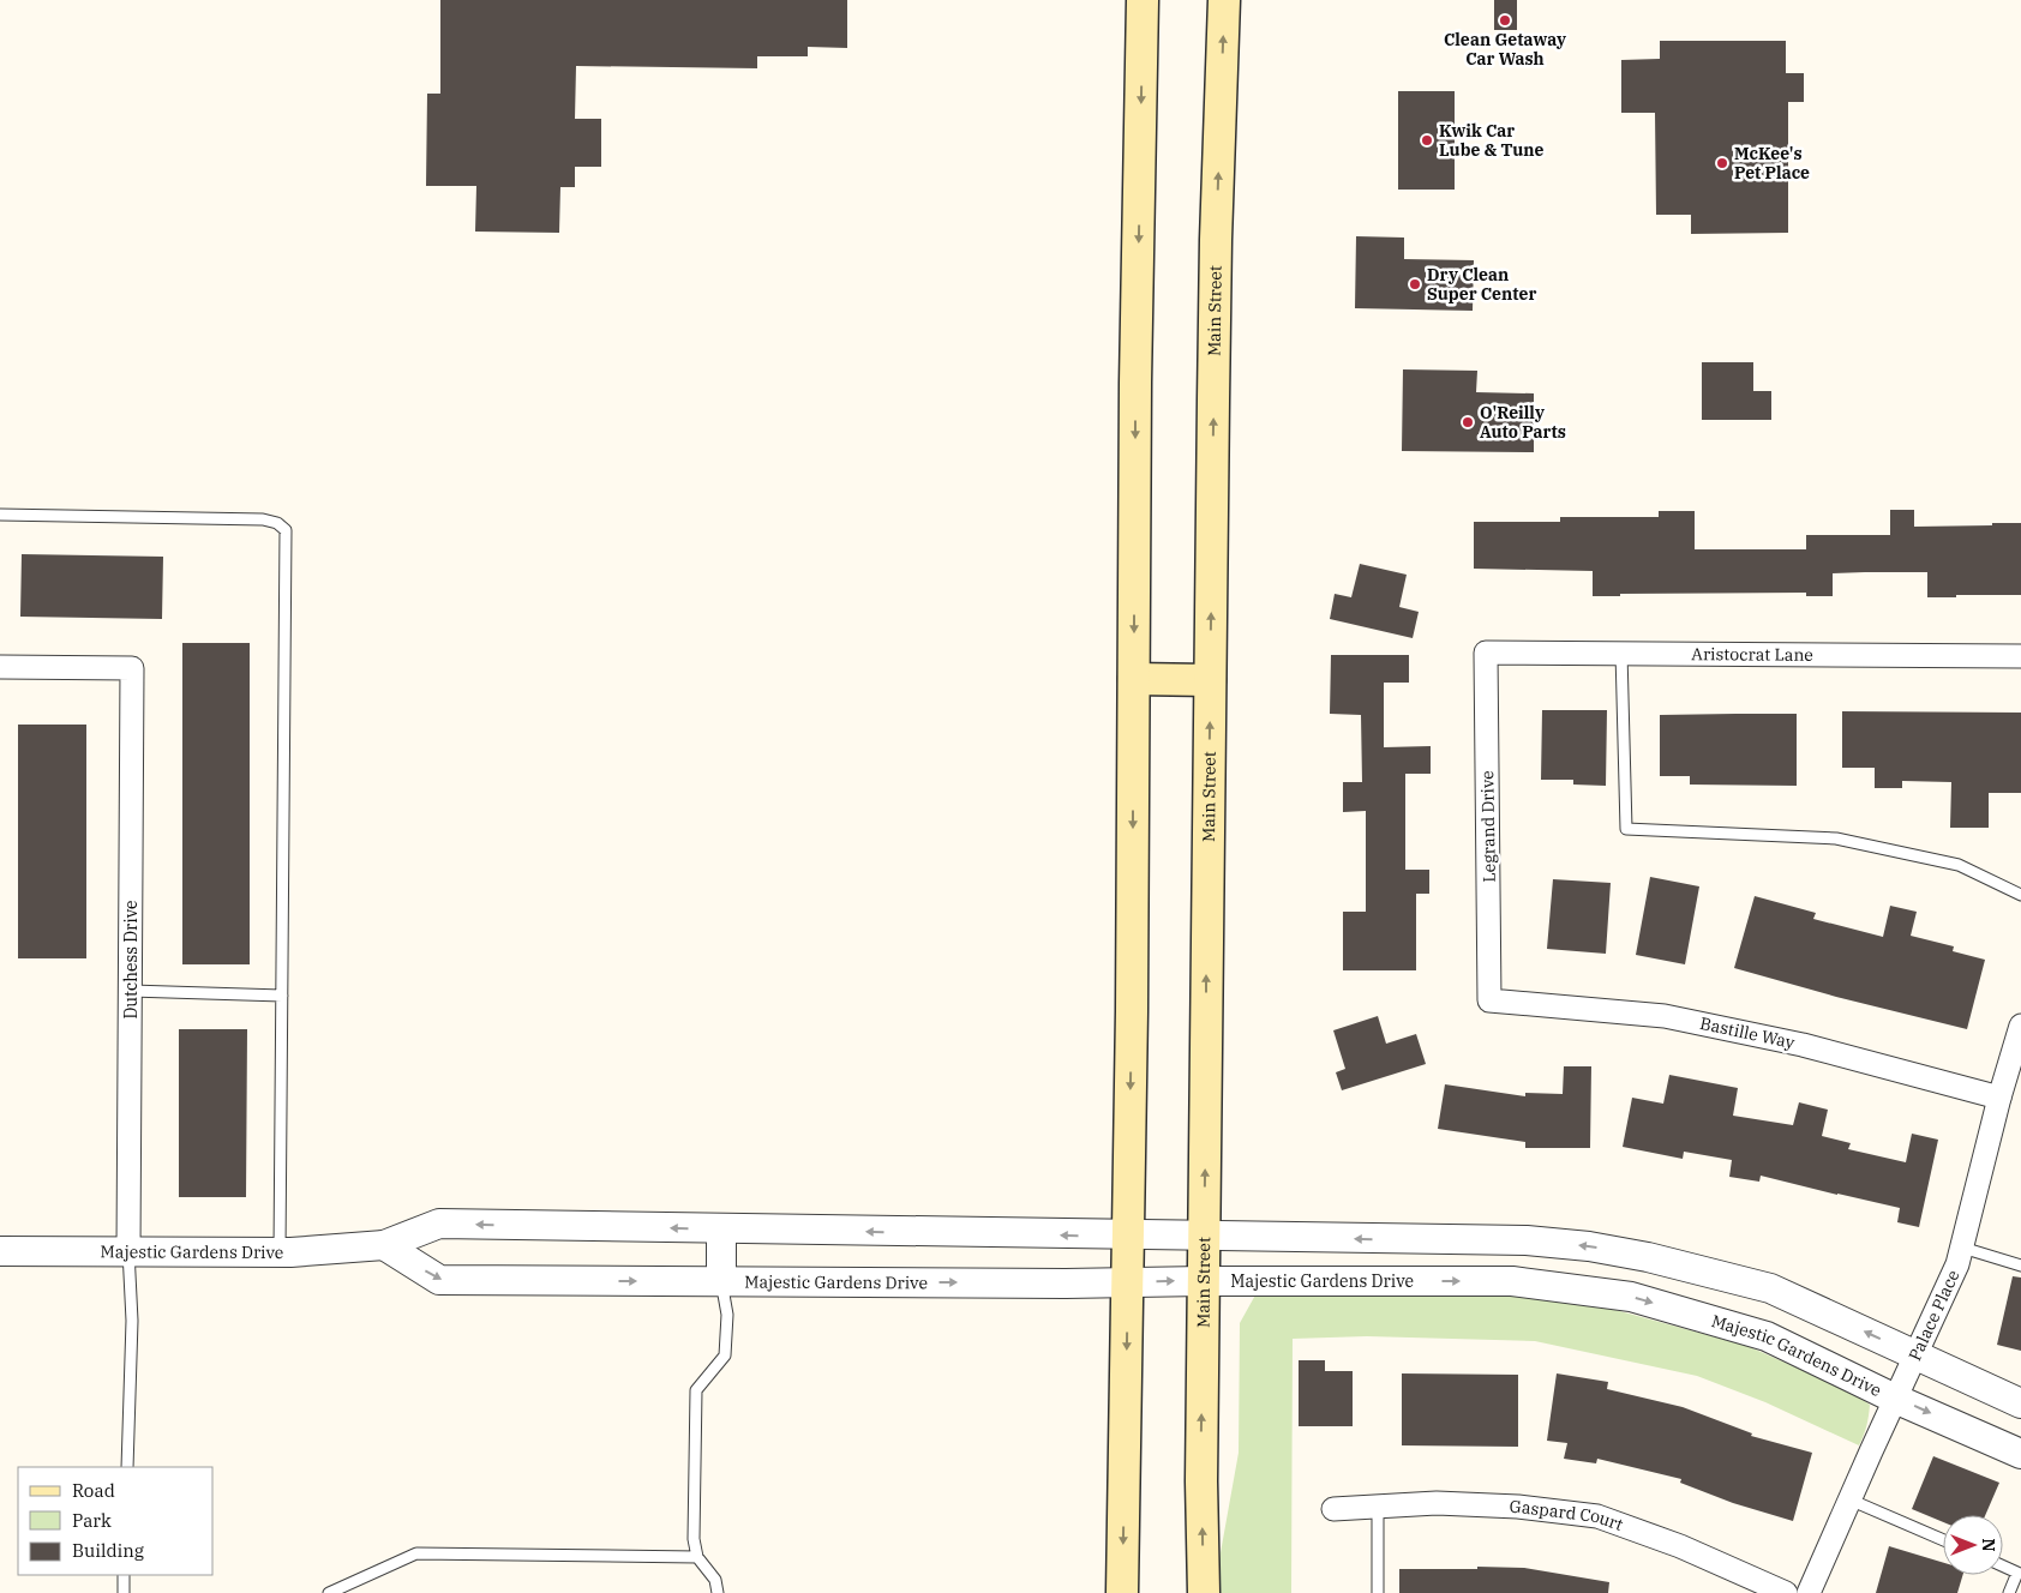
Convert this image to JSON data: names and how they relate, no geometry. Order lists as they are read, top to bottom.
{
  "streets": {
    "main road": ["Main Street"],
    "street": [
      "Aristocrat Lane",
      "Legrand Drive",
      "Dutchess Drive",
      "Bastille Way",
      "Majestic Gardens Drive",
      "Palace Place",
      "Gaspard Court"
    ]
  },
  "crossings": [
    ["Main Street", "Majestic Gardens Drive"],
    ["Aristocrat Lane", "Legrand Drive"],
    ["Legrand Drive", "Bastille Way"],
    ["Dutchess Drive", "Majestic Gardens Drive"],
    ["Bastille Way", "Palace Place"],
    ["Majestic Gardens Drive", "Palace Place"]
  ],
  "places": [
    "Clean Getaway Car Wash",
    "Kwik Car Lube & Tune",
    "McKee's Pet Place",
    "Dry Clean Super Center",
    "O'Reilly Auto Parts"
  ],
  "legend": ["Road", "Park", "Building"],
  "north": "right"
}
